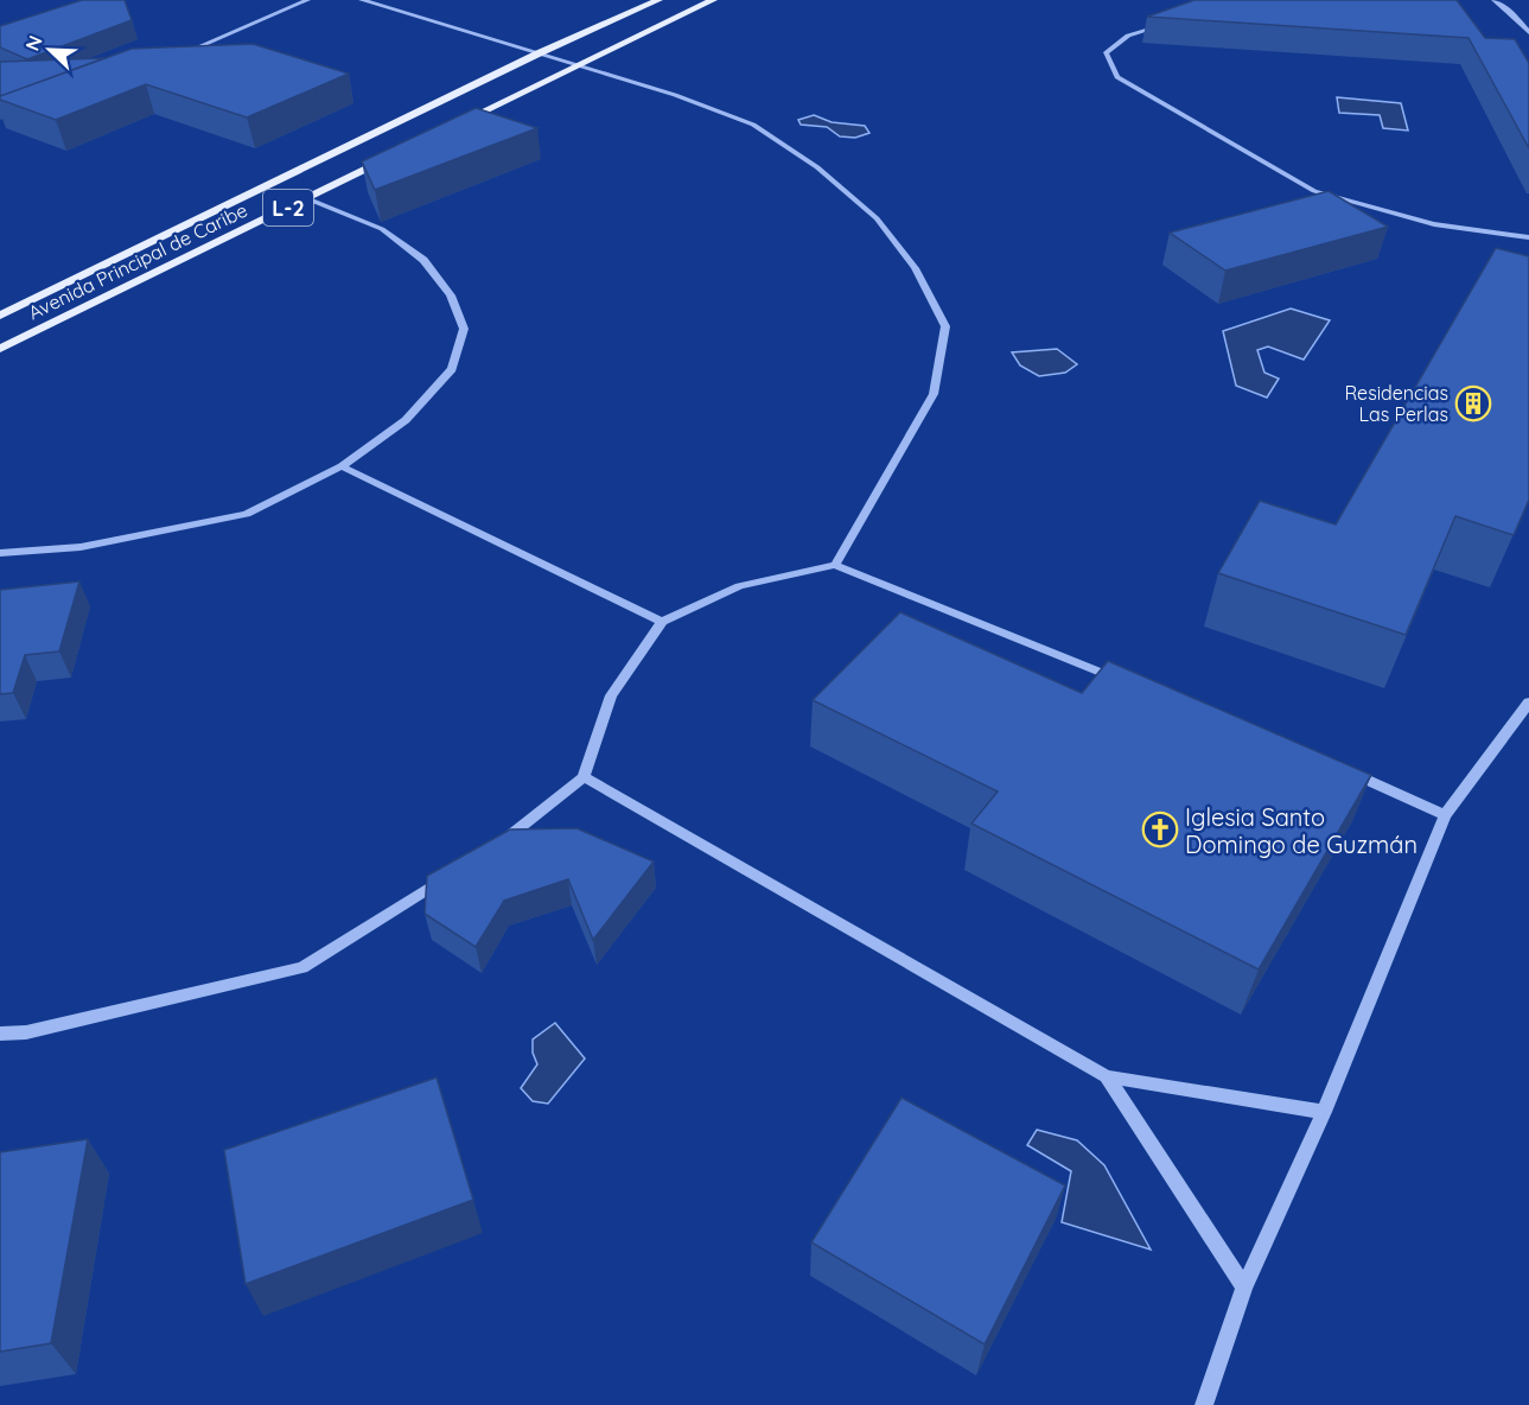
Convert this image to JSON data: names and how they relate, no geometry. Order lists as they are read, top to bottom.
{
  "streets": {
    "main road": ["L-2", "Avenida Principal de Caribe"]
  },
  "places": {
    "building": ["Residencias Las Perlas"],
    "church": ["Iglesia Santo Domingo de Guzmán"]
  },
  "north": "top left"
}
